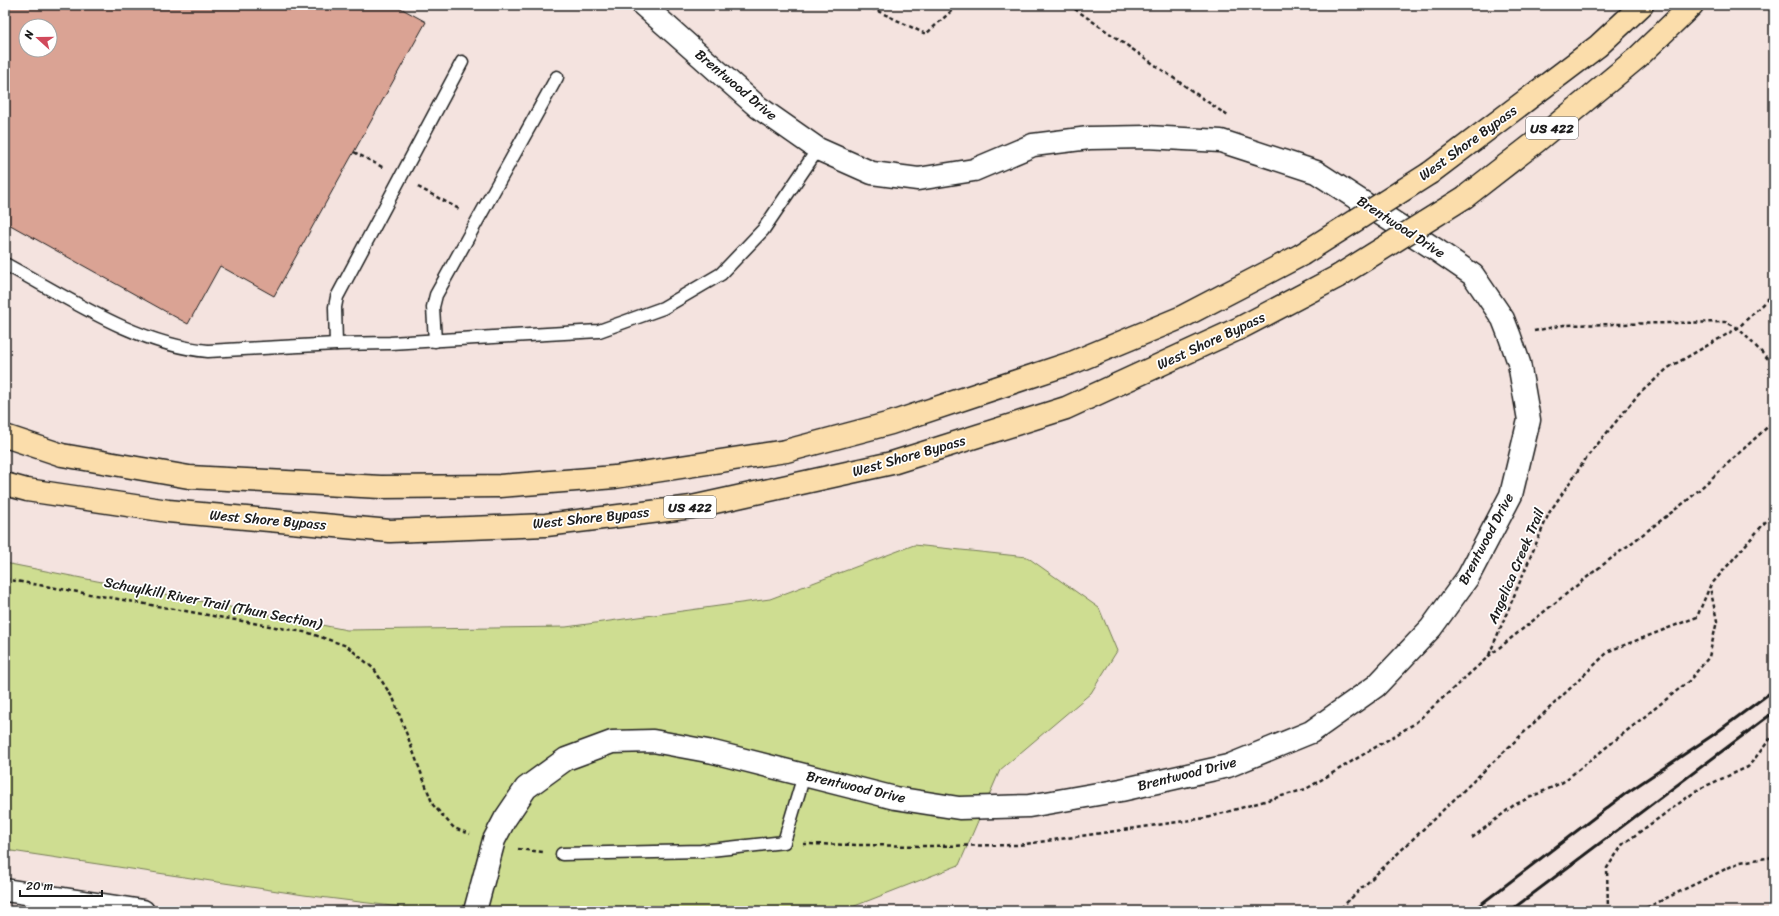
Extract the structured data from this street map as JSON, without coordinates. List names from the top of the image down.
{
  "streets": {
    "highway": ["US 422", "West Shore Bypass"],
    "street": ["Brentwood Drive"],
    "path": ["Angelica Creek Trail", "Schuylkill River Trail (Thun Section)"]
  },
  "crossings": [
    ["Brentwood Drive", "Schuylkill River Trail (Thun Section)"]
  ],
  "scale_bar": "20 m",
  "north": "left"
}
